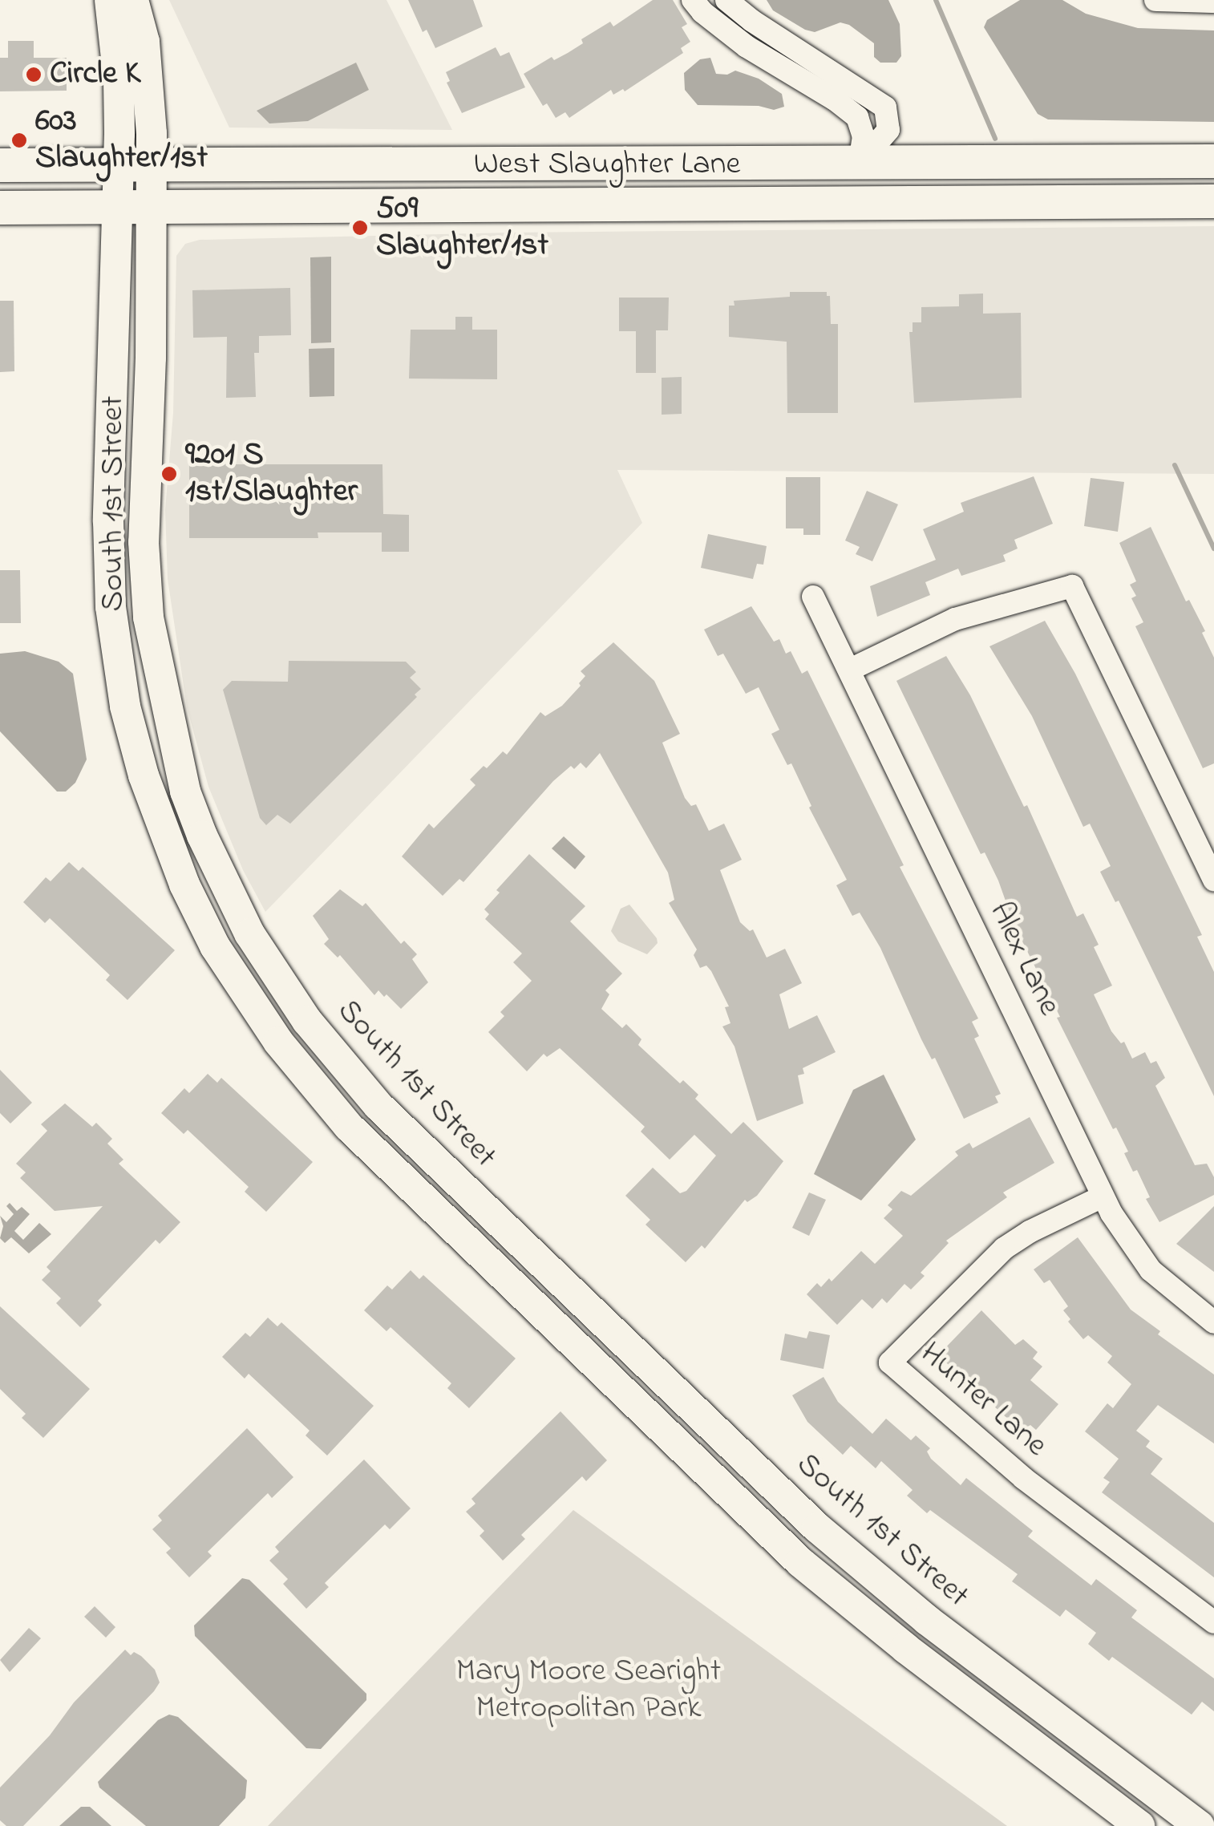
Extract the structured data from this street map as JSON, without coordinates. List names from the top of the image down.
{
  "streets": {
    "main road": ["West Slaughter Lane", "South 1st Street"],
    "street": ["Alex Lane", "Hunter Lane"]
  },
  "crossings": [
    ["West Slaughter Lane", "South 1st Street"],
    ["Alex Lane", "Hunter Lane"]
  ],
  "parks": ["Mary Moore Searight Metropolitan Park"],
  "places": [
    "Circle K",
    "603 Slaughter/1st",
    "509 Slaughter/1st",
    "9201 S 1st/Slaughter"
  ]
}
